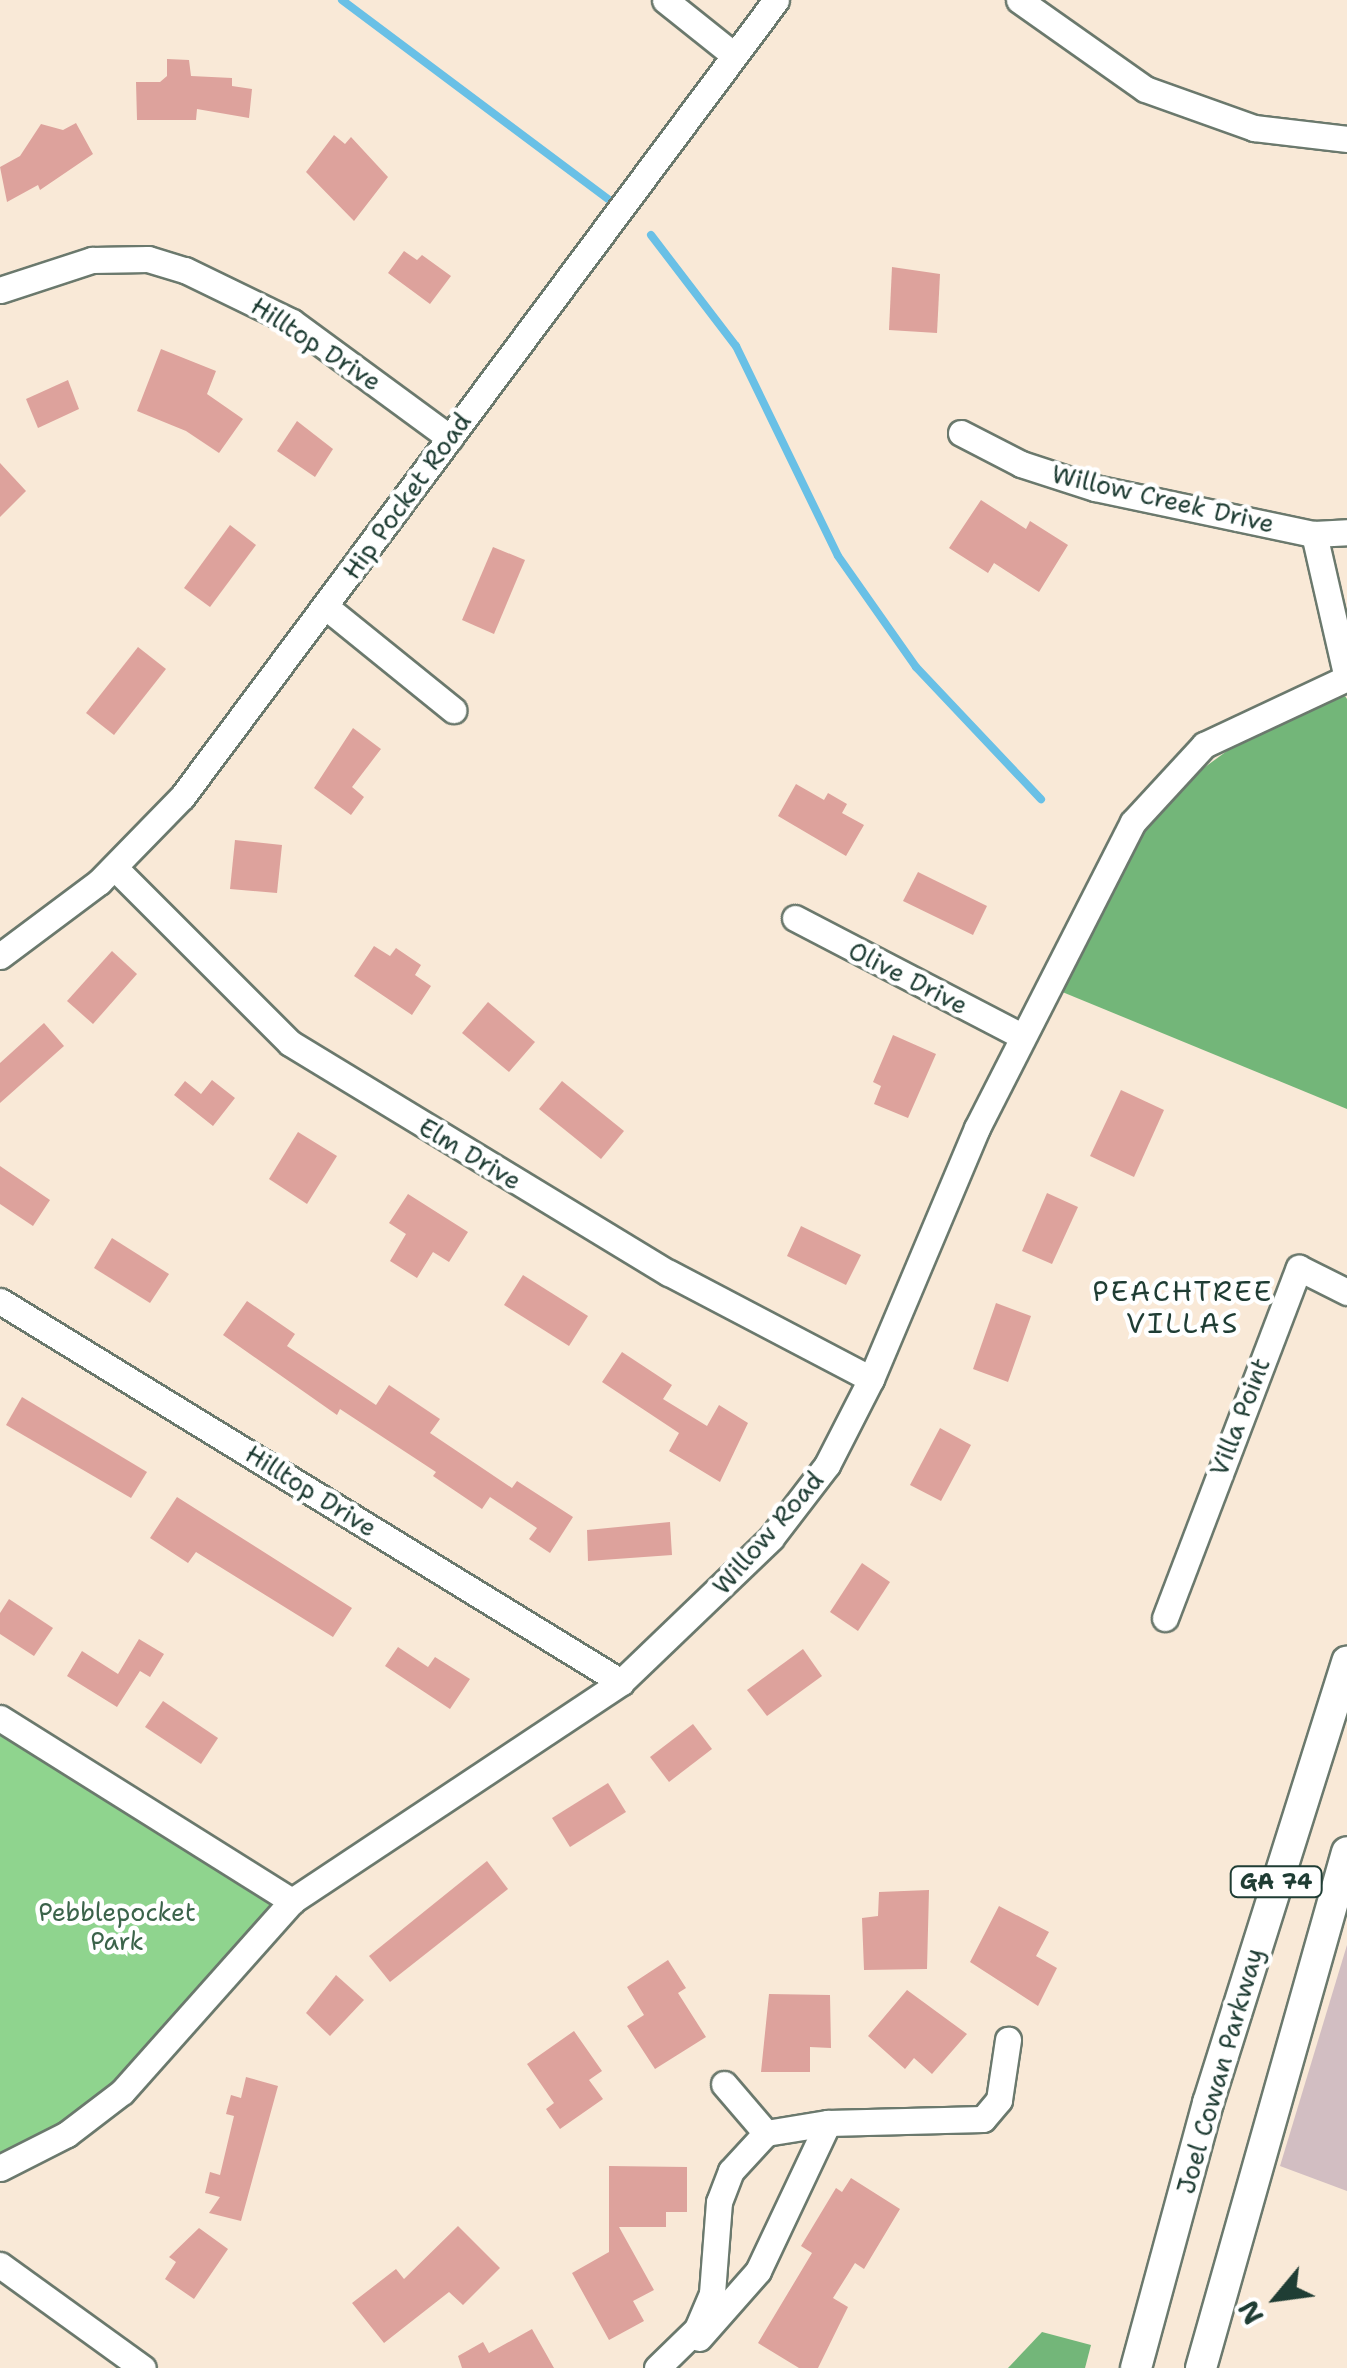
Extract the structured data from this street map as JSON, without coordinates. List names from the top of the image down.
{
  "streets": {
    "main road": ["GA 74", "Joel Cowan Parkway"],
    "street": [
      "Hilltop Drive",
      "Hip Pocket Road",
      "Willow Creek Drive",
      "Olive Drive",
      "Elm Drive",
      "Villa Point",
      "Willow Road"
    ]
  },
  "crossings": [
    ["Hilltop Drive", "Hip Pocket Road"],
    ["Hilltop Drive", "Willow Road"],
    ["Hip Pocket Road", "Elm Drive"],
    ["Olive Drive", "Willow Road"],
    ["Elm Drive", "Willow Road"]
  ],
  "districts": ["PEACHTREE VILLAS"],
  "parks": ["Pebblepocket Park"],
  "north": "bottom left"
}
